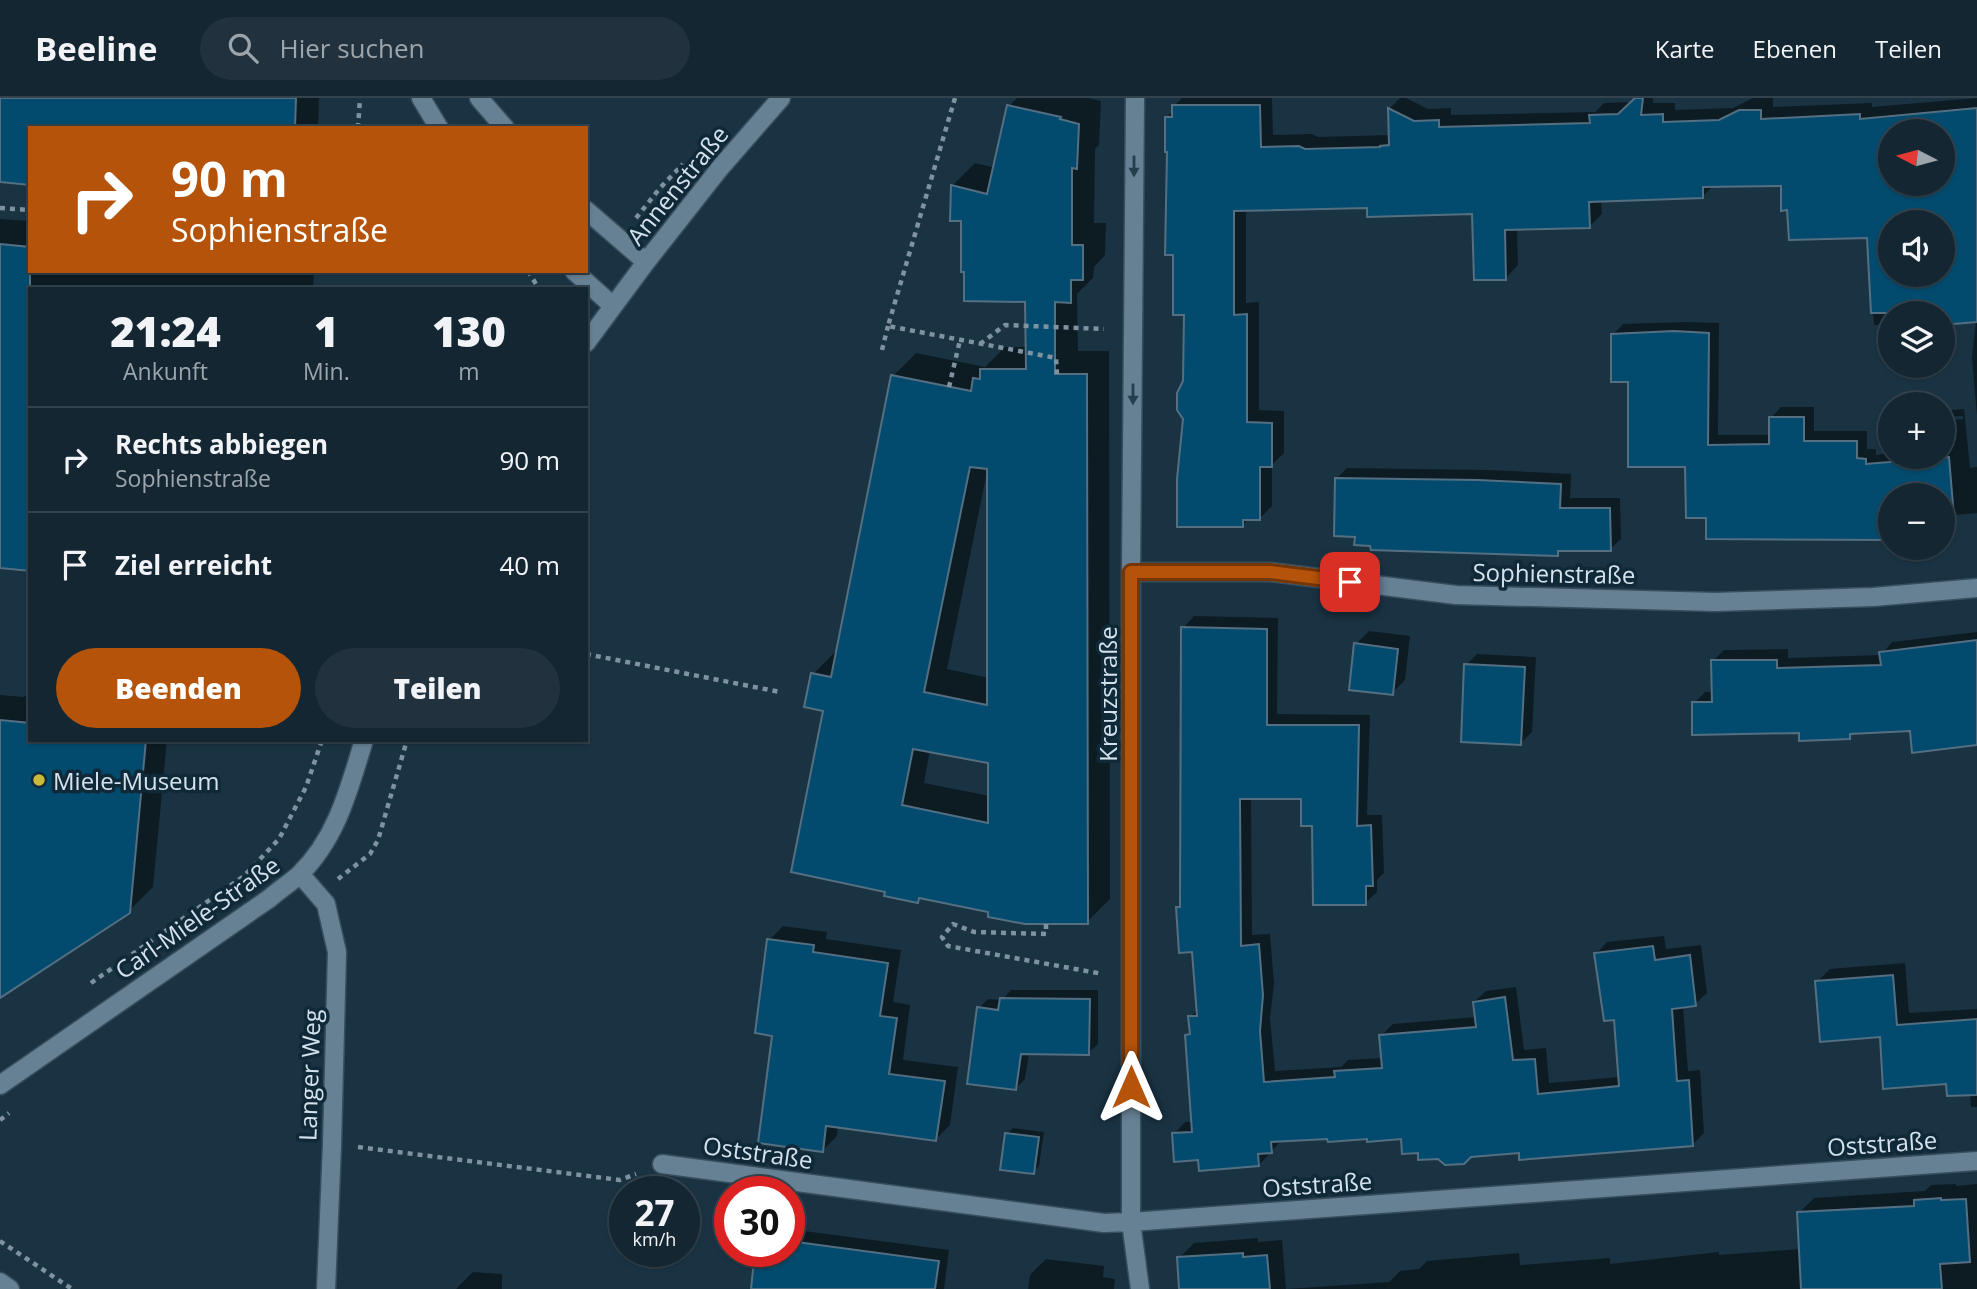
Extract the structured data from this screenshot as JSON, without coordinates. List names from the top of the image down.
{
  "streets": {
    "street": [
      "Annenstraße",
      "Sophienstraße",
      "Kreuzstraße",
      "Carl-Miele-Straße",
      "Langer Weg",
      "Oststraße"
    ]
  },
  "crossings": [
    ["Sophienstraße", "Kreuzstraße"],
    ["Kreuzstraße", "Oststraße"],
    ["Carl-Miele-Straße", "Langer Weg"]
  ],
  "one_way": ["Kreuzstraße"],
  "places": ["Miele-Museum"],
  "north": "left",
  "page": {
    "header": "Beeline",
    "search": "Hier suchen",
    "nav": ["Karte", "Ebenen", "Teilen"],
    "map_buttons": ["+", "−"],
    "turn": ["90 m", "Sophienstraße"],
    "eta": [
      "21:24",
      "Ankunft",
      "1",
      "Min.",
      "130",
      "m"
    ],
    "list": [
      {
        "name": "Rechts abbiegen",
        "note": "Sophienstraße",
        "value": "90 m"
      },
      {
        "name": "Ziel erreicht",
        "value": "40 m"
      }
    ],
    "buttons": ["Beenden", "Teilen"],
    "speed": "27 km/h",
    "limit": "30"
  }
}
